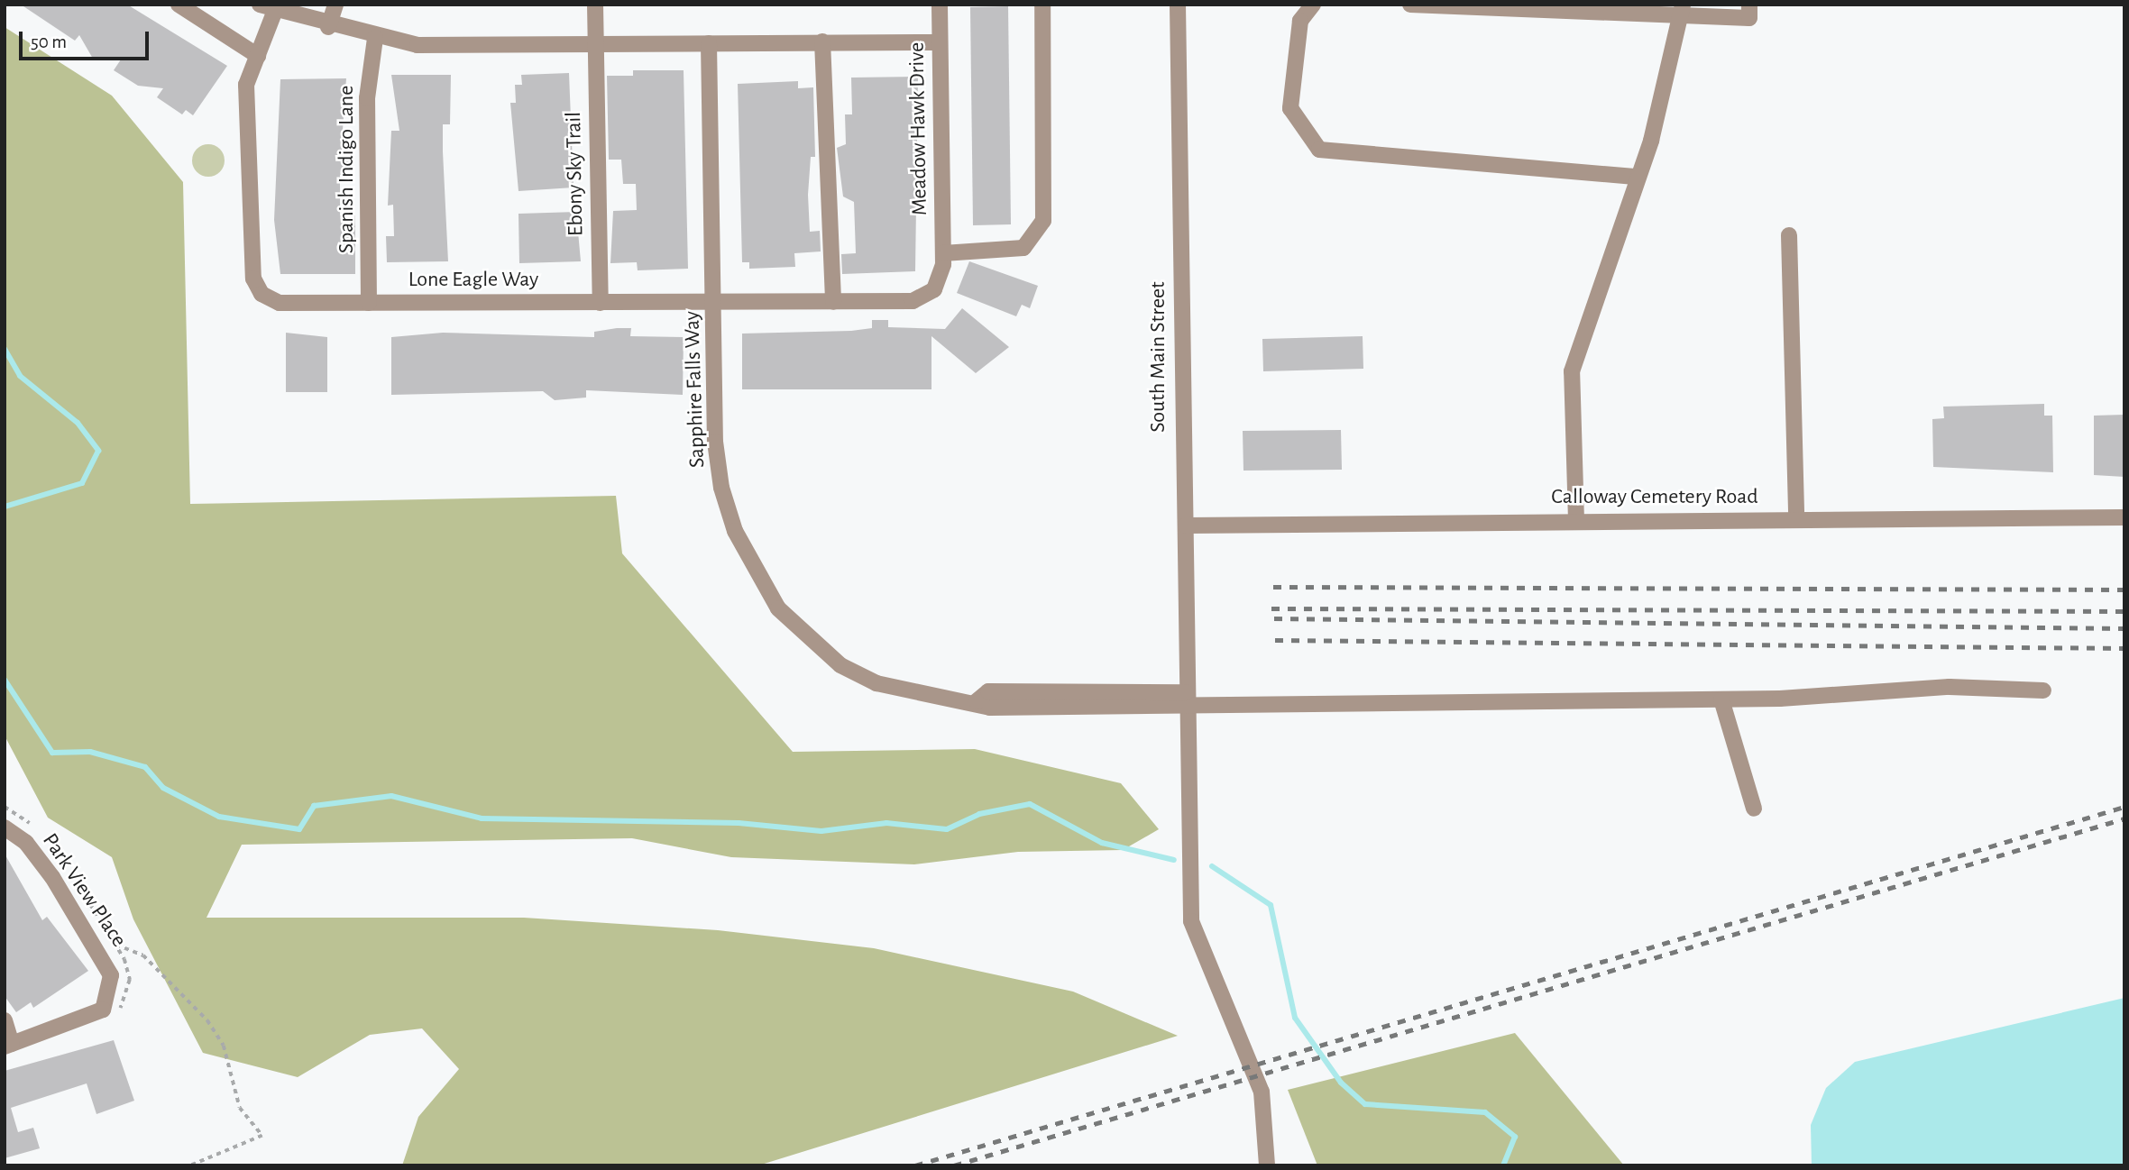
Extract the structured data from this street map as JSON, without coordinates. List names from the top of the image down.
{
  "streets": {
    "street": [
      "Meadow Hawk Drive",
      "Spanish Indigo Lane",
      "Ebony Sky Trail",
      "Lone Eagle Way",
      "South Main Street",
      "Sapphire Falls Way",
      "Calloway Cemetery Road",
      "Park View Place"
    ]
  },
  "crossings": [
    ["Meadow Hawk Drive", "Lone Eagle Way"],
    ["Spanish Indigo Lane", "Lone Eagle Way"],
    ["Ebony Sky Trail", "Lone Eagle Way"],
    ["Lone Eagle Way", "Sapphire Falls Way"],
    ["South Main Street", "Sapphire Falls Way"],
    ["South Main Street", "Calloway Cemetery Road"]
  ],
  "scale_bar": "50 m"
}
